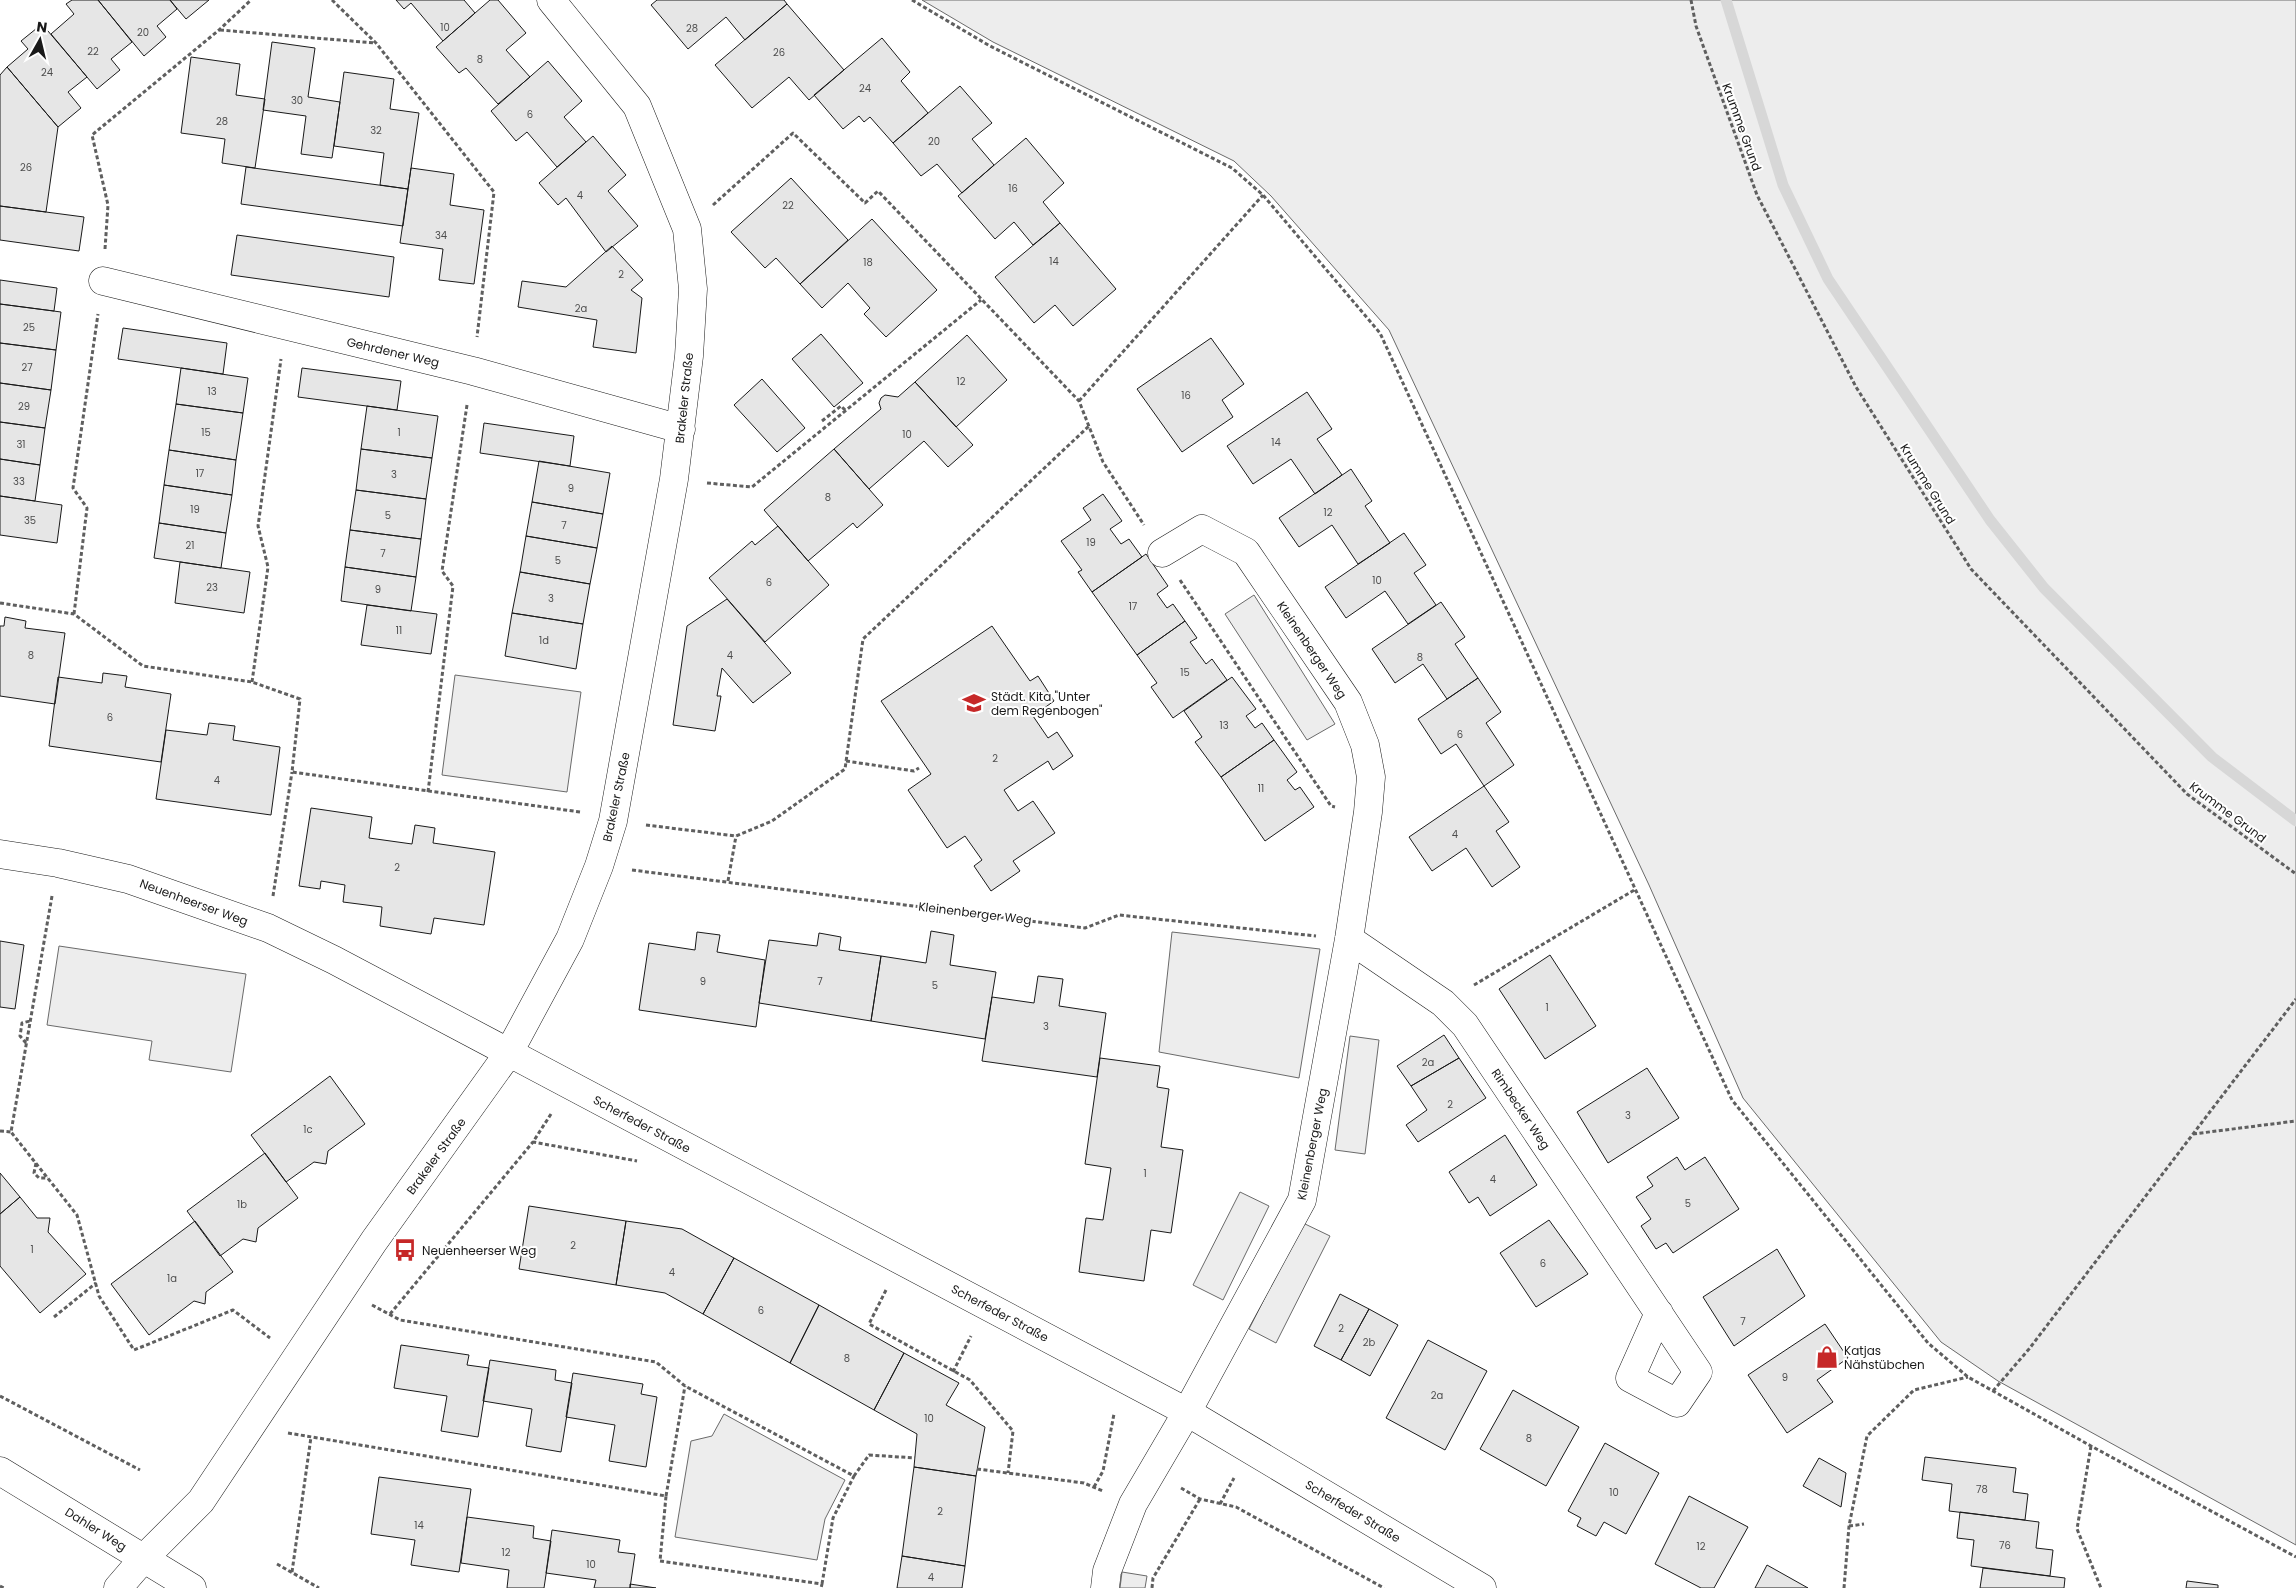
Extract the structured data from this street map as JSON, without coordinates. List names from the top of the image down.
{
  "streets": {
    "street": [
      "Gehrdener Weg",
      "Brakeler Straße",
      "Kleinenberger Weg",
      "Neuenheerser Weg",
      "Rimbecker Weg",
      "Scherfeder Straße",
      "Dahler Weg"
    ],
    "path": ["Krumme Grund"]
  },
  "crossings": [
    ["Gehrdener Weg", "Brakeler Straße"],
    ["Brakeler Straße", "Kleinenberger Weg"],
    ["Brakeler Straße", "Neuenheerser Weg"],
    ["Brakeler Straße", "Scherfeder Straße"],
    ["Brakeler Straße", "Dahler Weg"],
    ["Kleinenberger Weg", "Rimbecker Weg"],
    ["Kleinenberger Weg", "Scherfeder Straße"],
    ["Neuenheerser Weg", "Scherfeder Straße"]
  ],
  "places": {
    "school or university": ["Städt. Kita \"Unter dem Regenbogen\""],
    "bus stop": ["Neuenheerser Weg"],
    "shop": ["Katjas Nähstübchen"]
  },
  "house_numbers": [
    "10",
    "28",
    "20",
    "22",
    "26",
    "8",
    "24",
    "24",
    "30",
    "6",
    "28",
    "32",
    "20",
    "26",
    "16",
    "4",
    "22",
    "34",
    "14",
    "18",
    "2",
    "2a",
    "25",
    "27",
    "12",
    "13",
    "16",
    "29",
    "15",
    "1",
    "10",
    "14",
    "31",
    "17",
    "3",
    "33",
    "9",
    "8",
    "19",
    "12",
    "5",
    "35",
    "7",
    "19",
    "21",
    "7",
    "5",
    "10",
    "6",
    "23",
    "9",
    "3",
    "17",
    "11",
    "1d",
    "8",
    "4",
    "8",
    "15",
    "6",
    "13",
    "6",
    "2",
    "4",
    "11",
    "4",
    "2",
    "9",
    "7",
    "5",
    "1",
    "3",
    "2a",
    "2",
    "3",
    "1c",
    "1",
    "4",
    "5",
    "1b",
    "2",
    "1",
    "6",
    "4",
    "1a",
    "6",
    "7",
    "2",
    "2b",
    "8",
    "9",
    "2a",
    "10",
    "8",
    "78",
    "10",
    "2",
    "14",
    "76",
    "12",
    "12",
    "10",
    "4"
  ],
  "north": "top"
}
